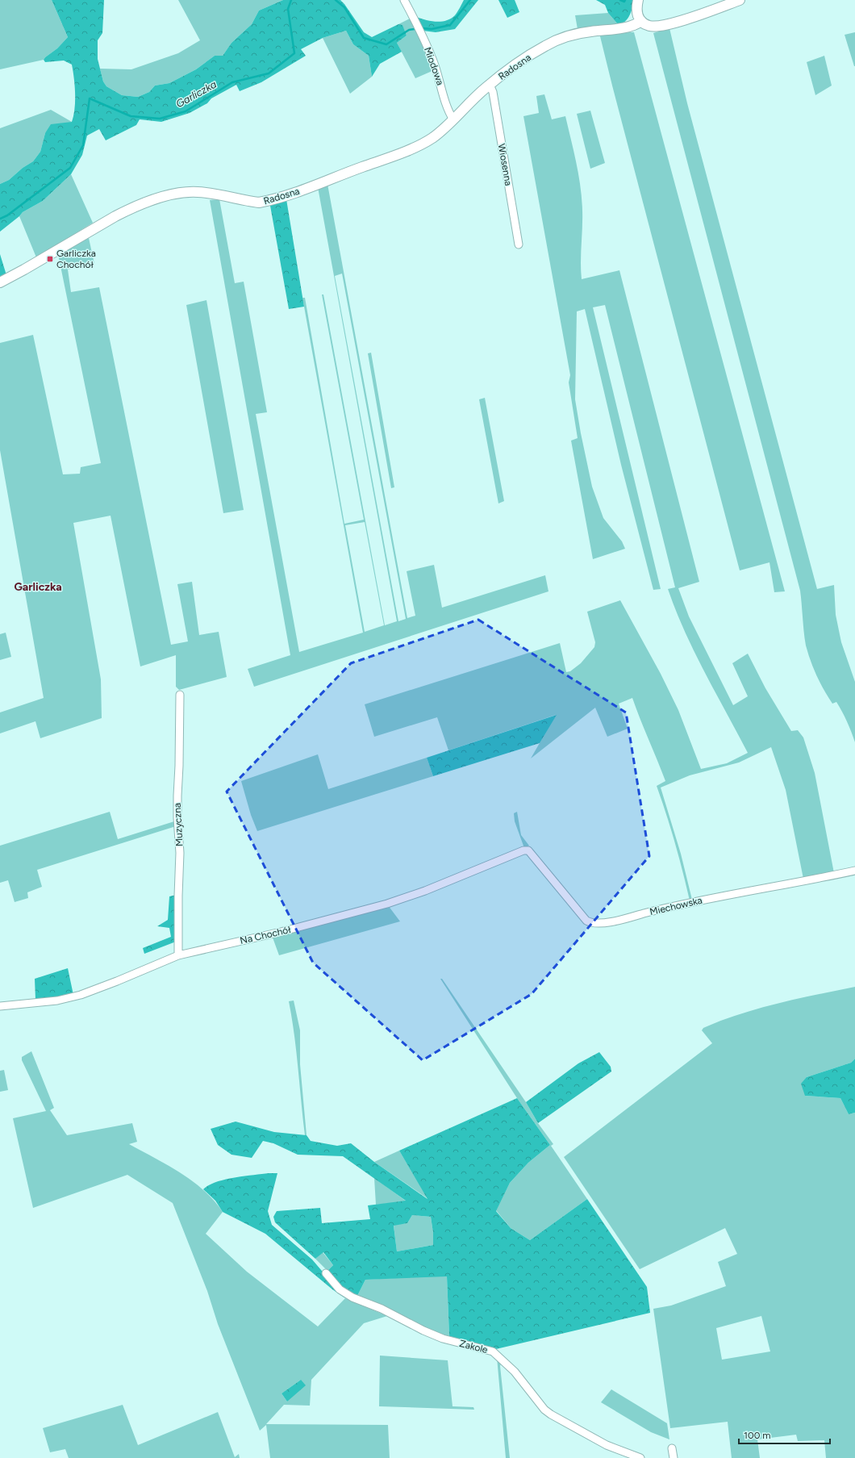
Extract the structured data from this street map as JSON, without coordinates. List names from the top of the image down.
{
  "streets": {
    "street": [
      "Miodowa",
      "Radosna",
      "Wiosenna",
      "Muzyczna",
      "Miechowska",
      "Na Chochół",
      "Zakole"
    ]
  },
  "crossings": [
    ["Miodowa", "Radosna"],
    ["Radosna", "Wiosenna"],
    ["Muzyczna", "Na Chochół"],
    ["Miechowska", "Na Chochół"]
  ],
  "districts": ["Garliczka"],
  "water": ["Garliczka"],
  "places": {
    "transit": ["Garliczka Chochół"]
  },
  "scale_bar": "100 m"
}
